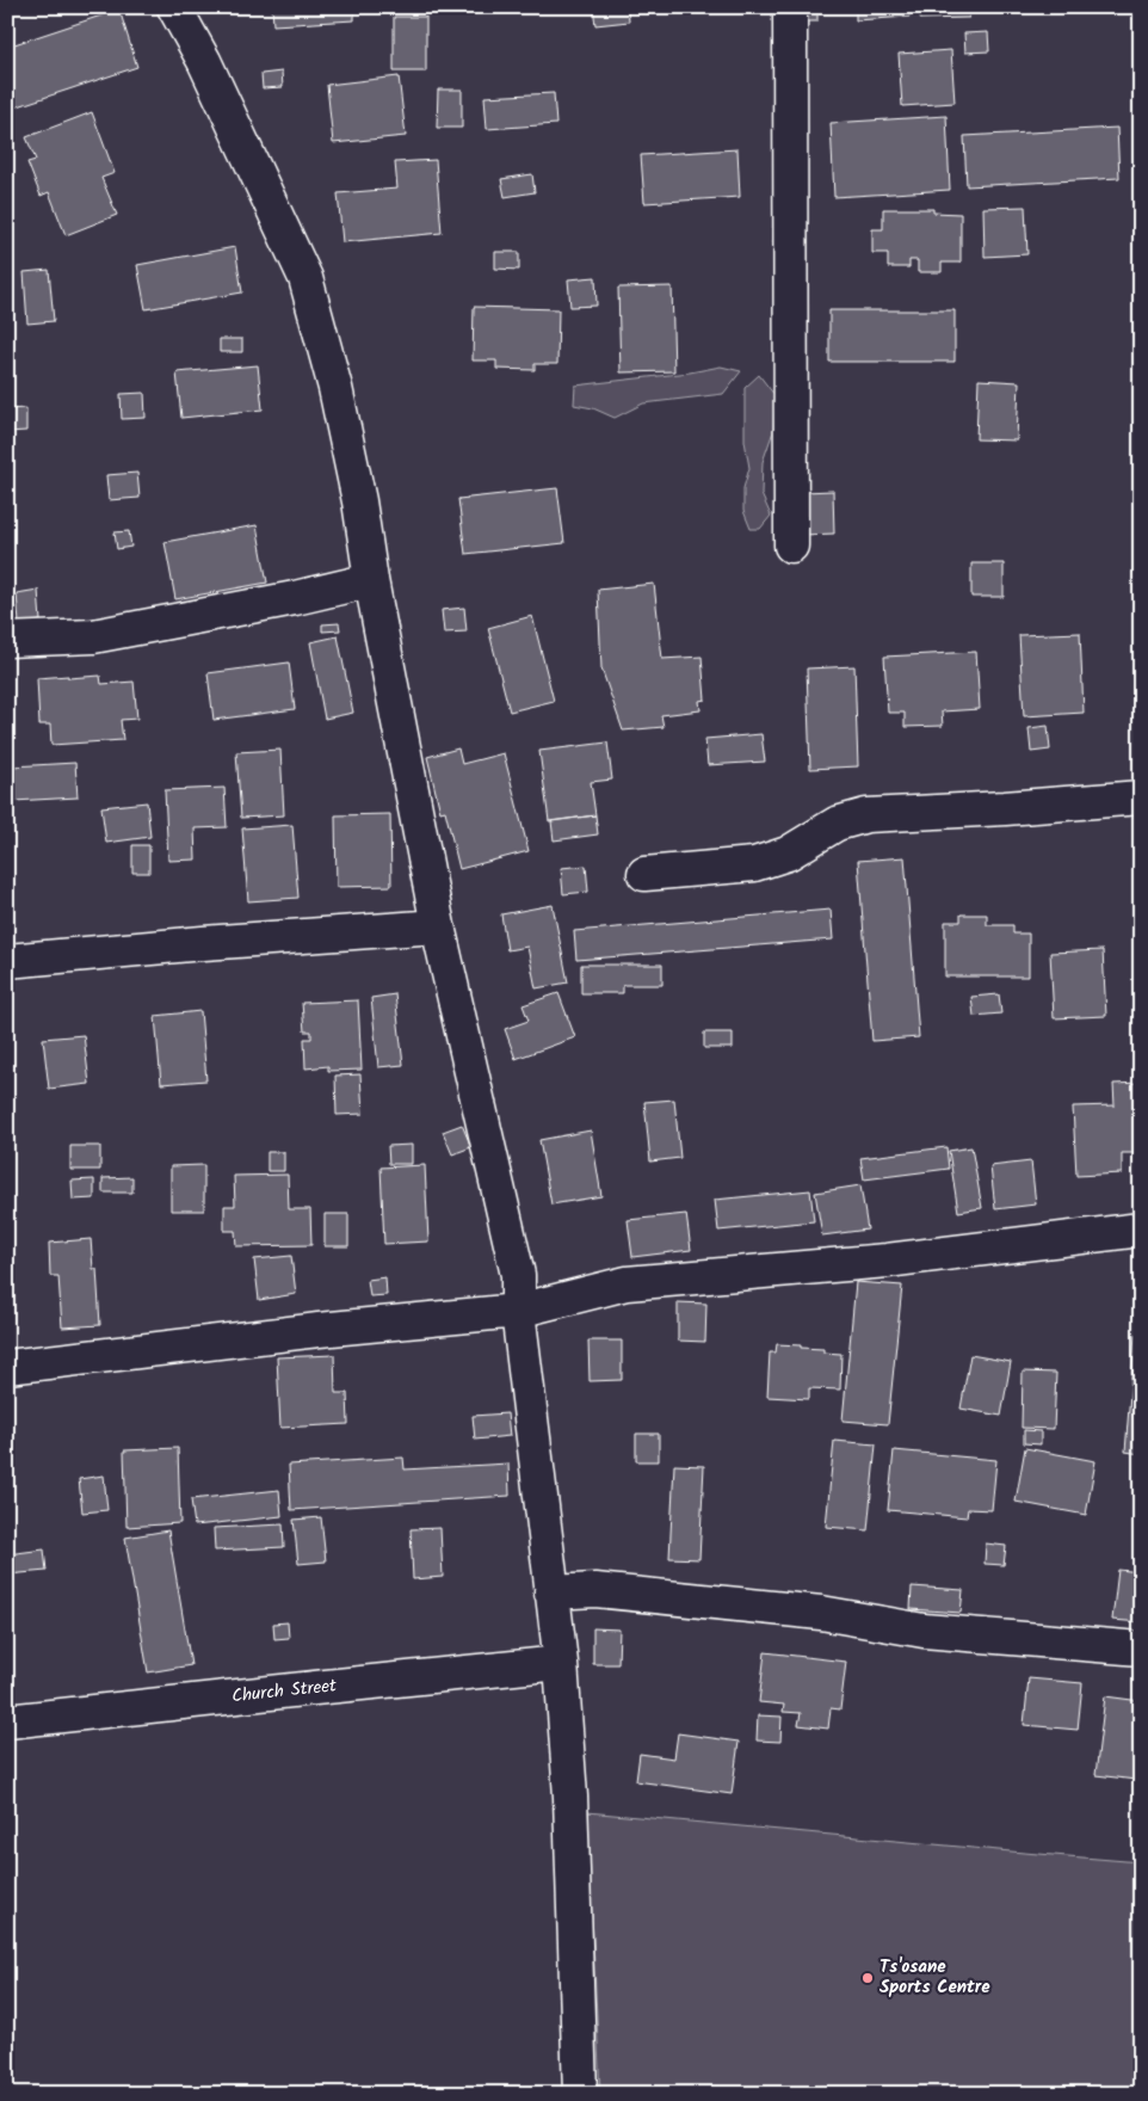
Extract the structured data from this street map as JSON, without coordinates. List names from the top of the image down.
{
  "streets": {
    "street": ["Church Street"]
  },
  "places": ["Ts'osane Sports Centre"]
}
